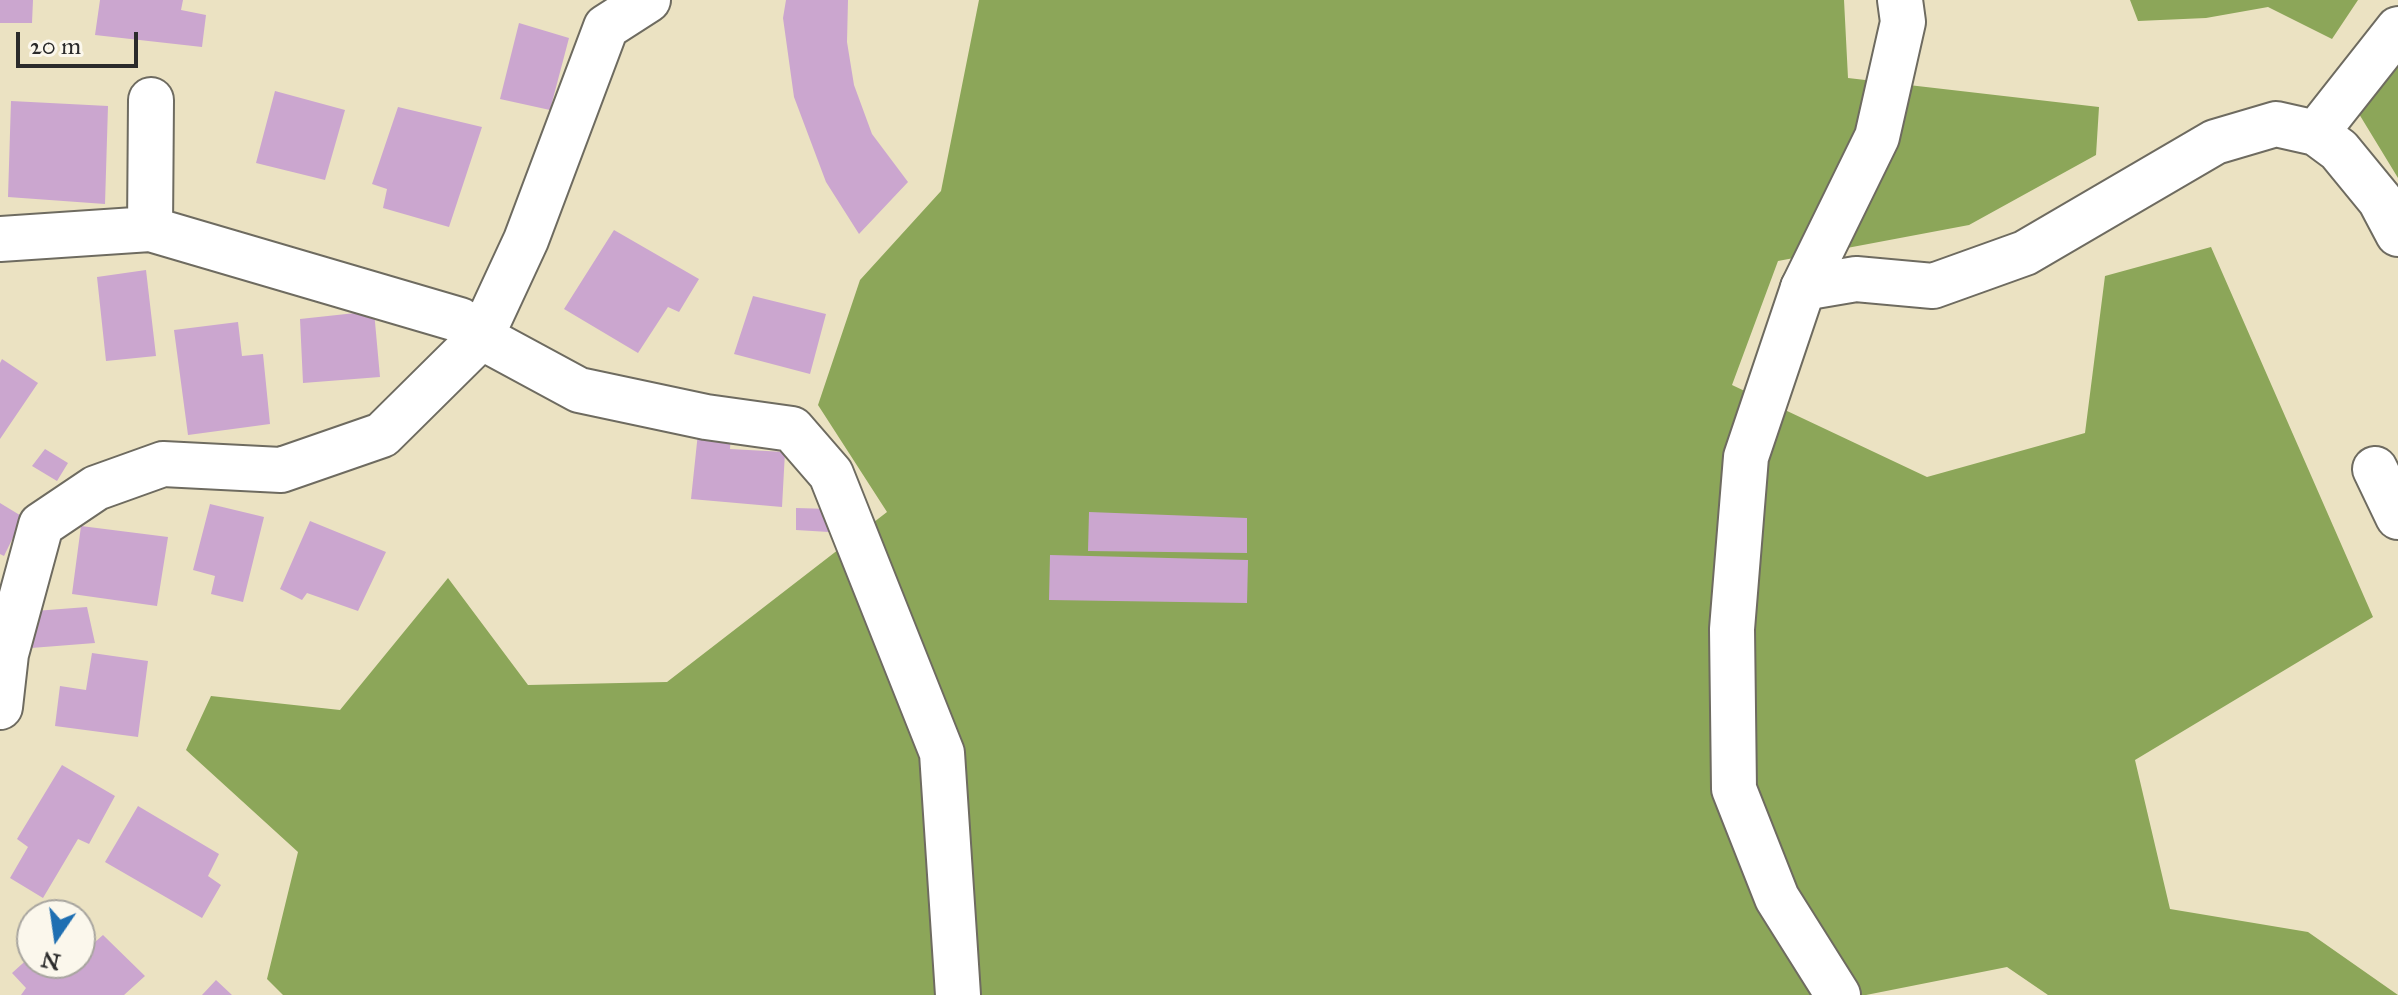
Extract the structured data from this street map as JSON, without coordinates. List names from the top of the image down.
{
  "scale_bar": "20 m",
  "north": "bottom"
}
